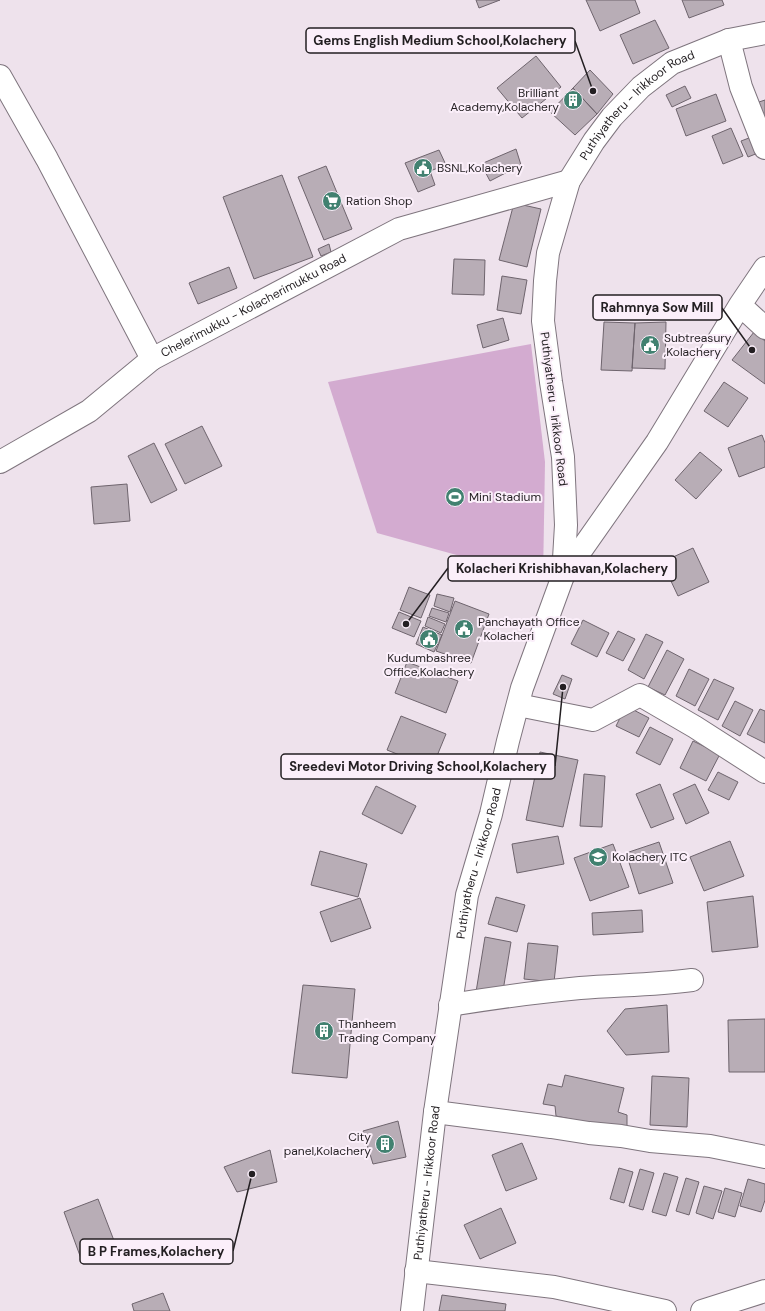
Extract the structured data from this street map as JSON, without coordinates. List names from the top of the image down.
{
  "streets": {
    "main road": ["Puthiyatheru - Irikkoor Road", "Chelerimukku - Kolacherimukku Road"]
  },
  "crossings": [
    ["Puthiyatheru - Irikkoor Road", "Chelerimukku - Kolacherimukku Road"]
  ],
  "places": {
    "other": [
      "Gems English Medium School,Kolachery",
      "Rahmnya Sow Mill",
      "Kolacheri Krishibhavan,Kolachery",
      "Sreedevi Motor Driving School,Kolachery",
      "B P Frames,Kolachery"
    ],
    "building": ["Brilliant Academy,Kolachery", "Thanheem Trading Company", "City panel,Kolachery"],
    "public building": [
      "BSNL,Kolachery",
      "Subtreasury ,Kolachery",
      "Panchayath Office , Kolacheri",
      "Kudumbashree Office,Kolachery"
    ],
    "supermarket": ["Ration Shop"],
    "sports": ["Mini Stadium"],
    "school or university": ["Kolachery ITC"]
  }
}
